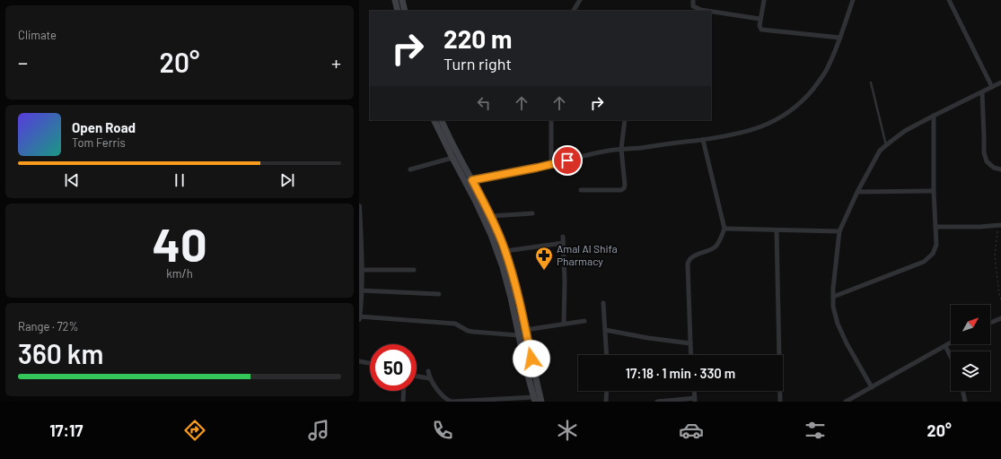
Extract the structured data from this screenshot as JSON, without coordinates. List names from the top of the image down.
{
  "places": {
    "pharmacy": ["Amal Al Shifa Pharmacy"]
  },
  "north": "top right",
  "page": {
    "tile": [
      "Climate",
      ["40", "km/h"],
      ["Range · 72%", "360 km"]
    ],
    "turn": ["220 m", "Turn right"],
    "heat": ["−", "20°", "+"],
    "song": ["Open Road", "Tom Ferris"],
    "limit": "50",
    "trip": "17:18 · 1 min · 330 m",
    "tabs": ["17:17", "20°"]
  }
}
